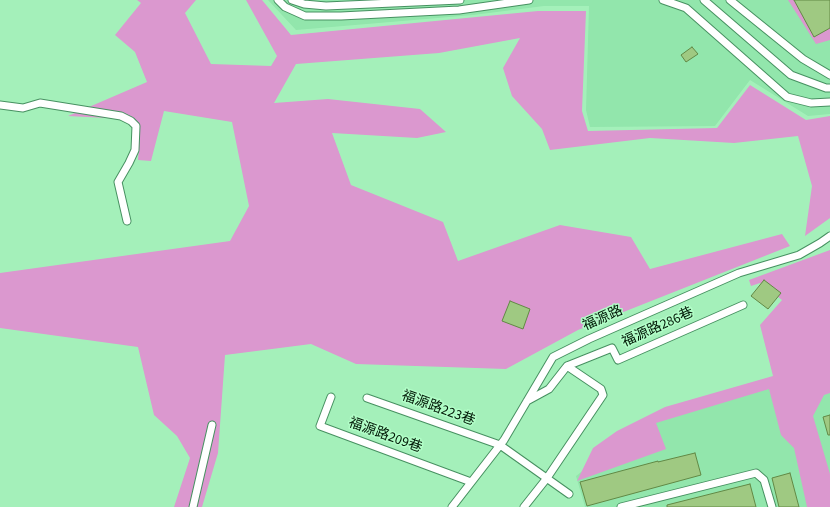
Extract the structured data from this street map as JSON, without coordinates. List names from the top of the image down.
{
  "streets": {
    "street": [
      "福源路",
      "福源路286巷",
      "福源路223巷",
      "福源路209巷"
    ]
  },
  "crossings": [
    ["福源路", "福源路223巷"],
    ["福源路", "福源路209巷"]
  ]
}
